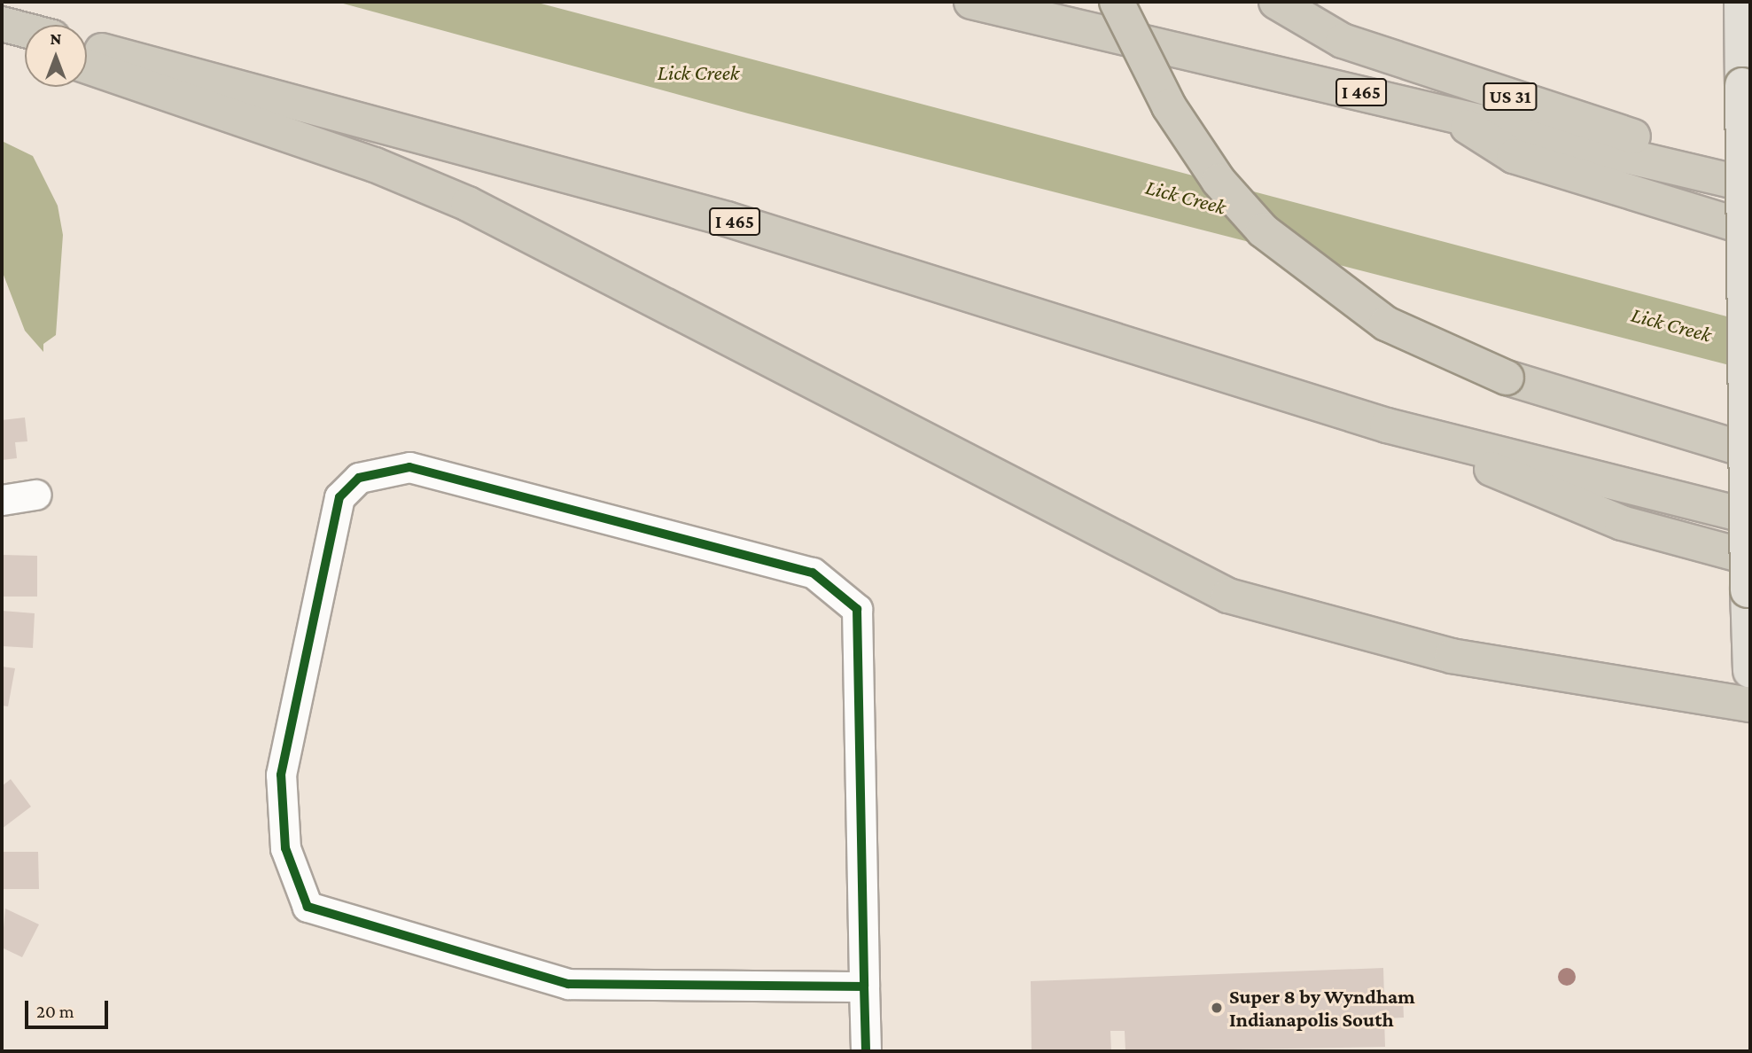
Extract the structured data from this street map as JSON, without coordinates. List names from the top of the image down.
{
  "streets": {
    "highway": ["I 465", "US 31"]
  },
  "water": ["Lick Creek"],
  "places": ["Super 8 by Wyndham Indianapolis South"],
  "scale_bar": "20 m",
  "north": "top"
}
